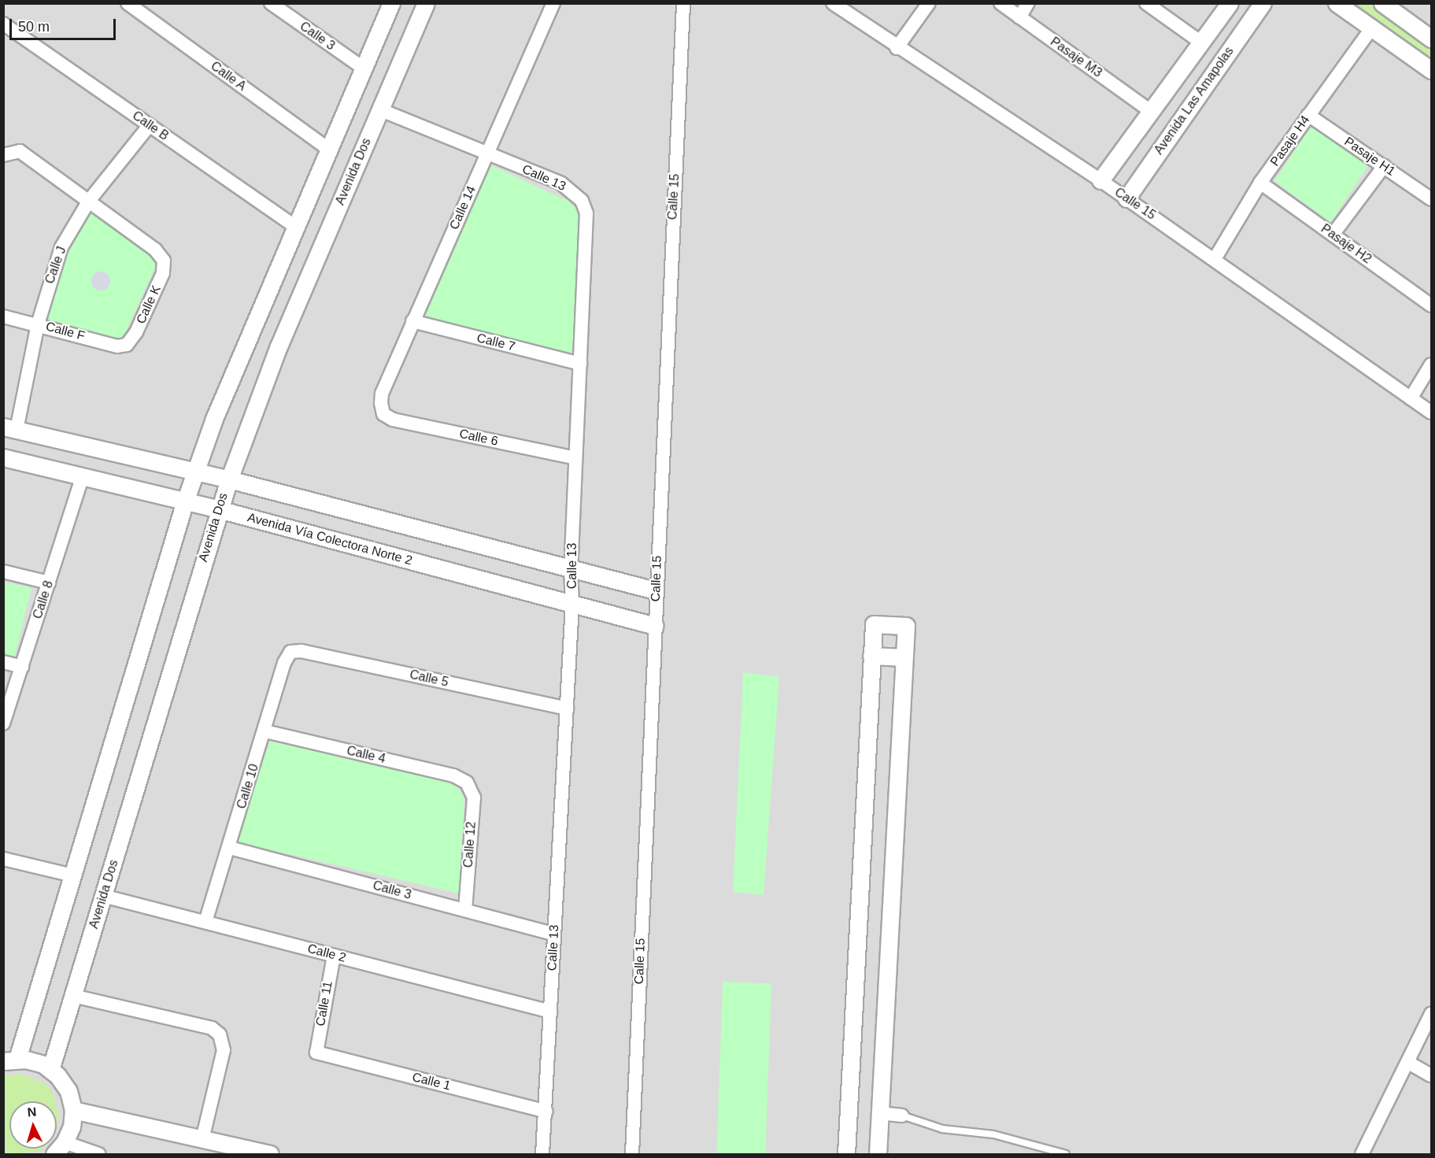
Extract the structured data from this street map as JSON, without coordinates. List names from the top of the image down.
{
  "streets": {
    "street": [
      "Calle 3",
      "Pasaje M3",
      "Calle A",
      "Avenida Las Amapolas",
      "Calle B",
      "Pasaje H4",
      "Pasaje H1",
      "Avenida Dos",
      "Calle 13",
      "Calle 15",
      "Calle 14",
      "Pasaje H2",
      "Calle J",
      "Calle K",
      "Calle F",
      "Calle 7",
      "Calle 6",
      "Avenida Vía Colectora Norte 2",
      "Calle 8",
      "Calle 5",
      "Calle 4",
      "Calle 10",
      "Calle 12",
      "Calle 2",
      "Calle 11",
      "Calle 1"
    ]
  },
  "crossings": [
    ["Calle 3", "Calle 13"],
    ["Calle 3", "Calle 10"],
    ["Calle 3", "Calle 12"],
    ["Avenida Las Amapolas", "Calle 15"],
    ["Calle B", "Calle J"],
    ["Pasaje H4", "Pasaje H1"],
    ["Pasaje H4", "Calle 15"],
    ["Pasaje H4", "Pasaje H2"],
    ["Avenida Dos", "Calle 13"],
    ["Avenida Dos", "Avenida Vía Colectora Norte 2"],
    ["Avenida Dos", "Calle 2"],
    ["Calle 13", "Calle 14"],
    ["Calle 13", "Calle 7"],
    ["Calle 13", "Calle 6"],
    ["Calle 13", "Avenida Vía Colectora Norte 2"],
    ["Calle 13", "Calle 5"],
    ["Calle 13", "Calle 2"],
    ["Calle 13", "Calle 1"],
    ["Calle 15", "Avenida Vía Colectora Norte 2"],
    ["Calle 14", "Calle 7"],
    ["Calle 14", "Calle 6"],
    ["Calle J", "Calle K"],
    ["Calle J", "Calle F"],
    ["Calle K", "Calle F"],
    ["Avenida Vía Colectora Norte 2", "Calle 8"],
    ["Calle 5", "Calle 10"],
    ["Calle 4", "Calle 10"],
    ["Calle 4", "Calle 12"],
    ["Calle 10", "Calle 2"],
    ["Calle 2", "Calle 11"],
    ["Calle 11", "Calle 1"]
  ],
  "scale_bar": "50 m",
  "north": "top"
}
